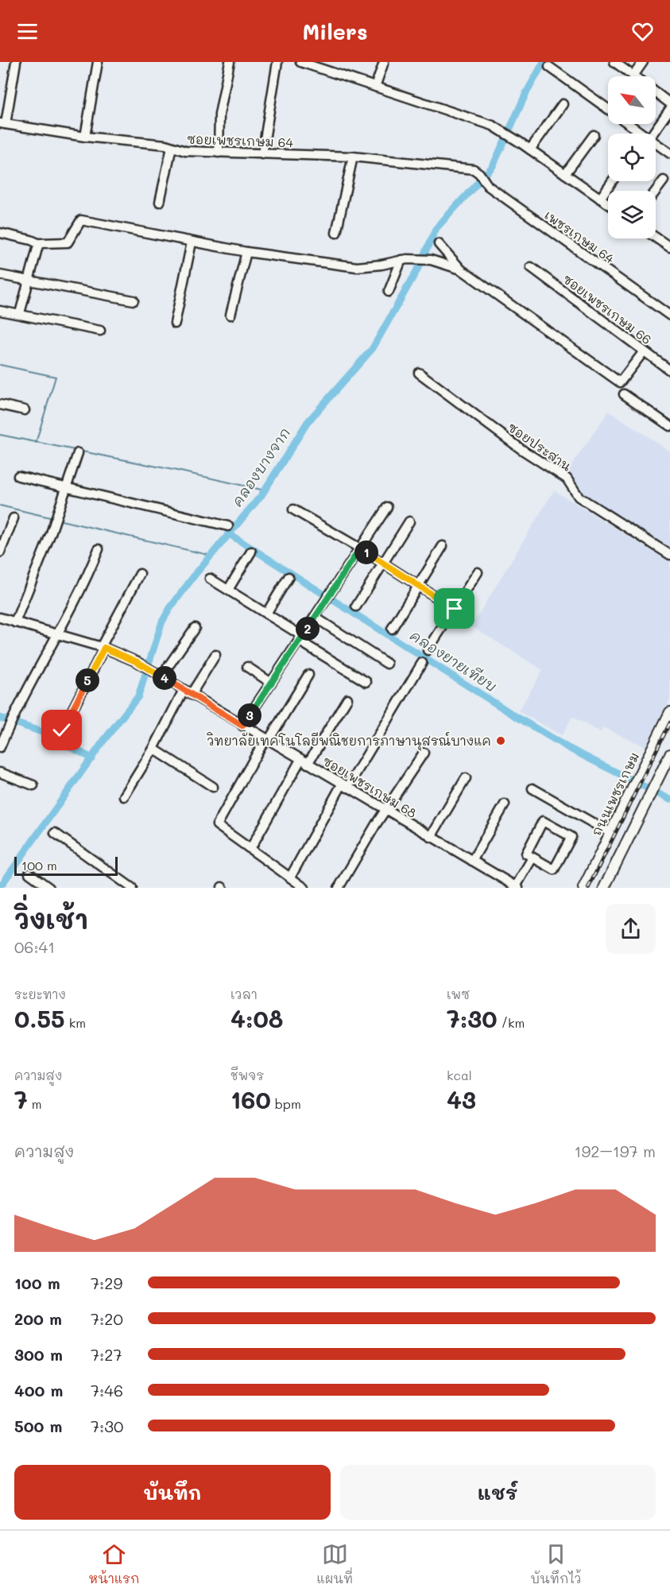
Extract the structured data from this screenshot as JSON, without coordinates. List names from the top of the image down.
{
  "streets": {
    "main road": ["ถนนเพชรเกษม"],
    "street": [
      "ซอยเพชรเกษม 64",
      "เพชรเกษม 64",
      "ซอยเพชรเกษม 66",
      "ซอยประสาน",
      "ซอยเพชรเกษม 68"
    ]
  },
  "crossings": [
    ["ซอยเพชรเกษม 64", "เพชรเกษม 64"]
  ],
  "water": ["คลองบางจาก", "คลองยายเทียบ"],
  "places": ["วิทยาลัยเทคโนโลยีพณิชยการภาษานุสรณ์บางแค"],
  "scale_bar": "100 m",
  "north": "top left",
  "page": {
    "header": "Milers",
    "pins": [
      "1",
      "2",
      "4",
      "5",
      "3"
    ],
    "scale": "100 m",
    "heading": ["วิ่งเช้า", "06:41"],
    "stats": [
      ["ระยะทาง", "0.55 km"],
      ["เวลา", "4:08"],
      ["เพซ", "7:30 /km"],
      ["ความสูง", "7 m"],
      ["ชีพจร", "160 bpm"],
      ["kcal", "43"]
    ],
    "chart": ["ความสูง", "192–197 m"],
    "list": [
      {
        "name": "100 m",
        "note": "7:29"
      },
      {
        "name": "200 m",
        "note": "7:20"
      },
      {
        "name": "300 m",
        "note": "7:27"
      },
      {
        "name": "400 m",
        "note": "7:46"
      },
      {
        "name": "500 m",
        "note": "7:30"
      }
    ],
    "buttons": ["บันทึก", "แชร์"],
    "tabs": ["หน้าแรก", "แผนที่", "บันทึกไว้"]
  }
}
